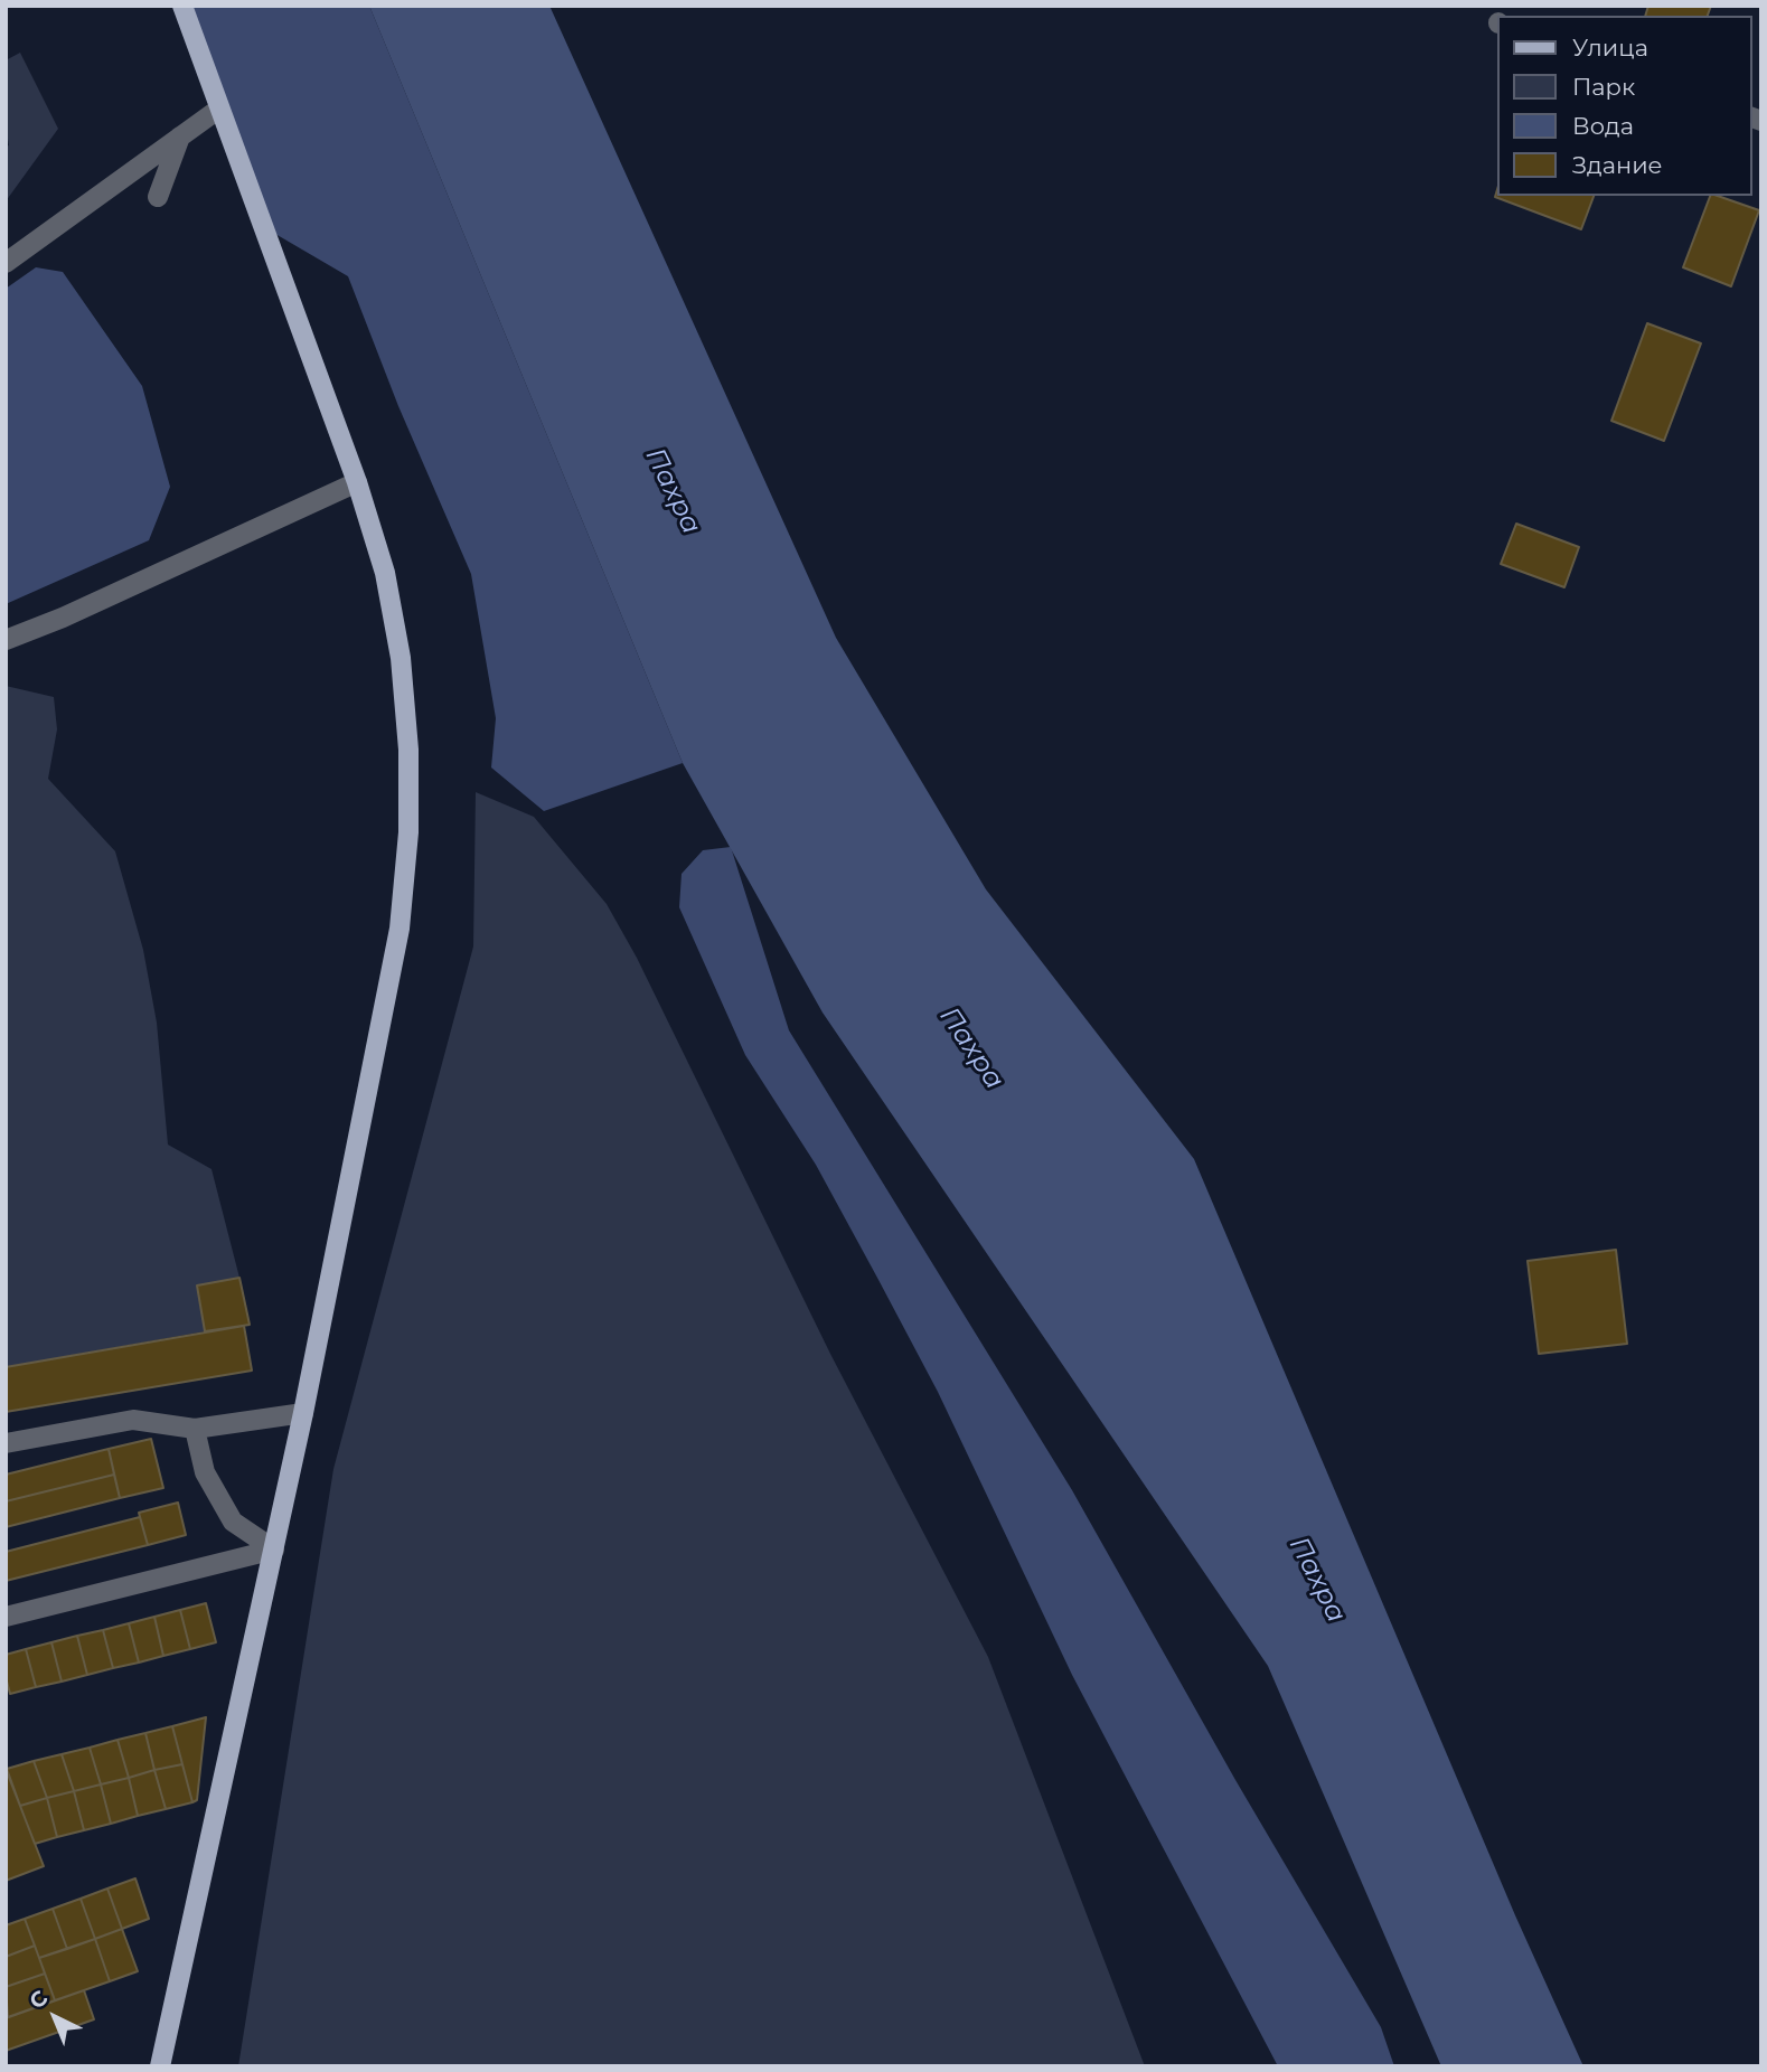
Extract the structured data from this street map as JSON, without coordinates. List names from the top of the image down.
{
  "water": ["Пахра"],
  "legend": [
    "Улица",
    "Парк",
    "Вода",
    "Здание"
  ],
  "north": "top left"
}
